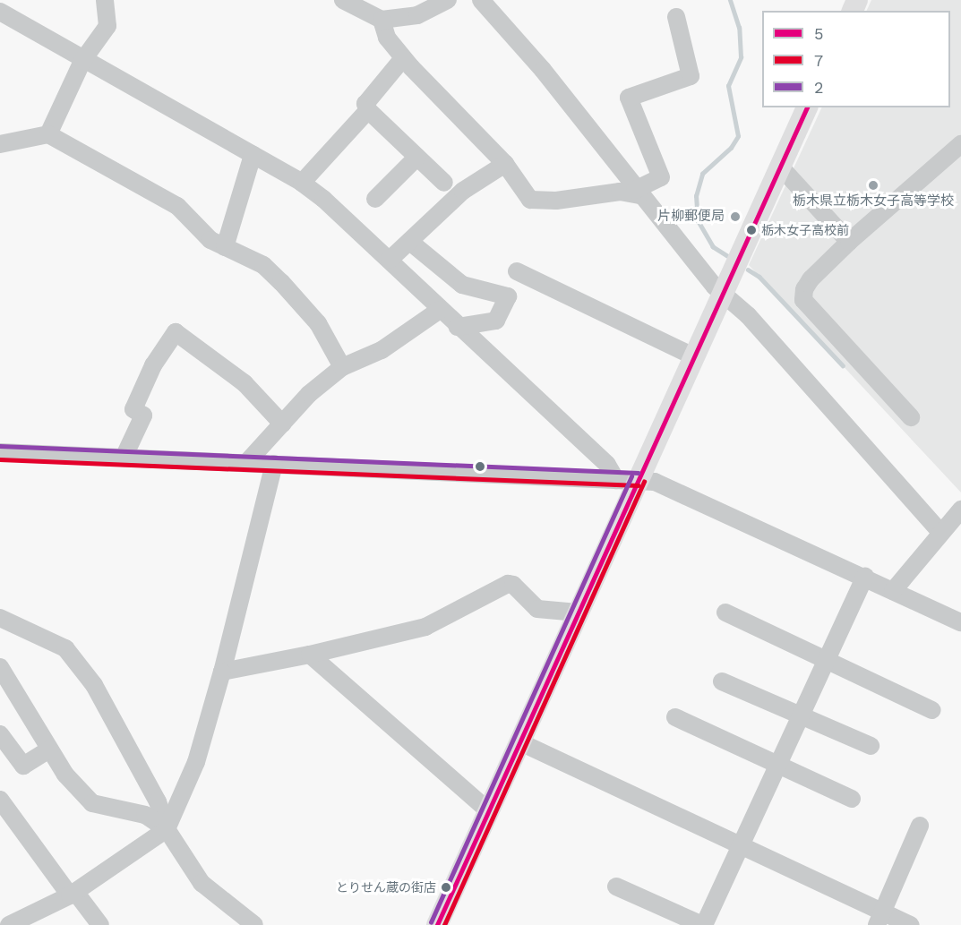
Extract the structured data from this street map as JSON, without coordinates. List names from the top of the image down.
{
  "places": [
    "栃木県立栃木女子高等学校",
    "片柳郵便局",
    "栃木女子高校前",
    "とりせん蔵の街店"
  ],
  "lines": ["transit line 5", "transit line 2", "transit line 7"],
  "legend": ["5", "7", "2"]
}
